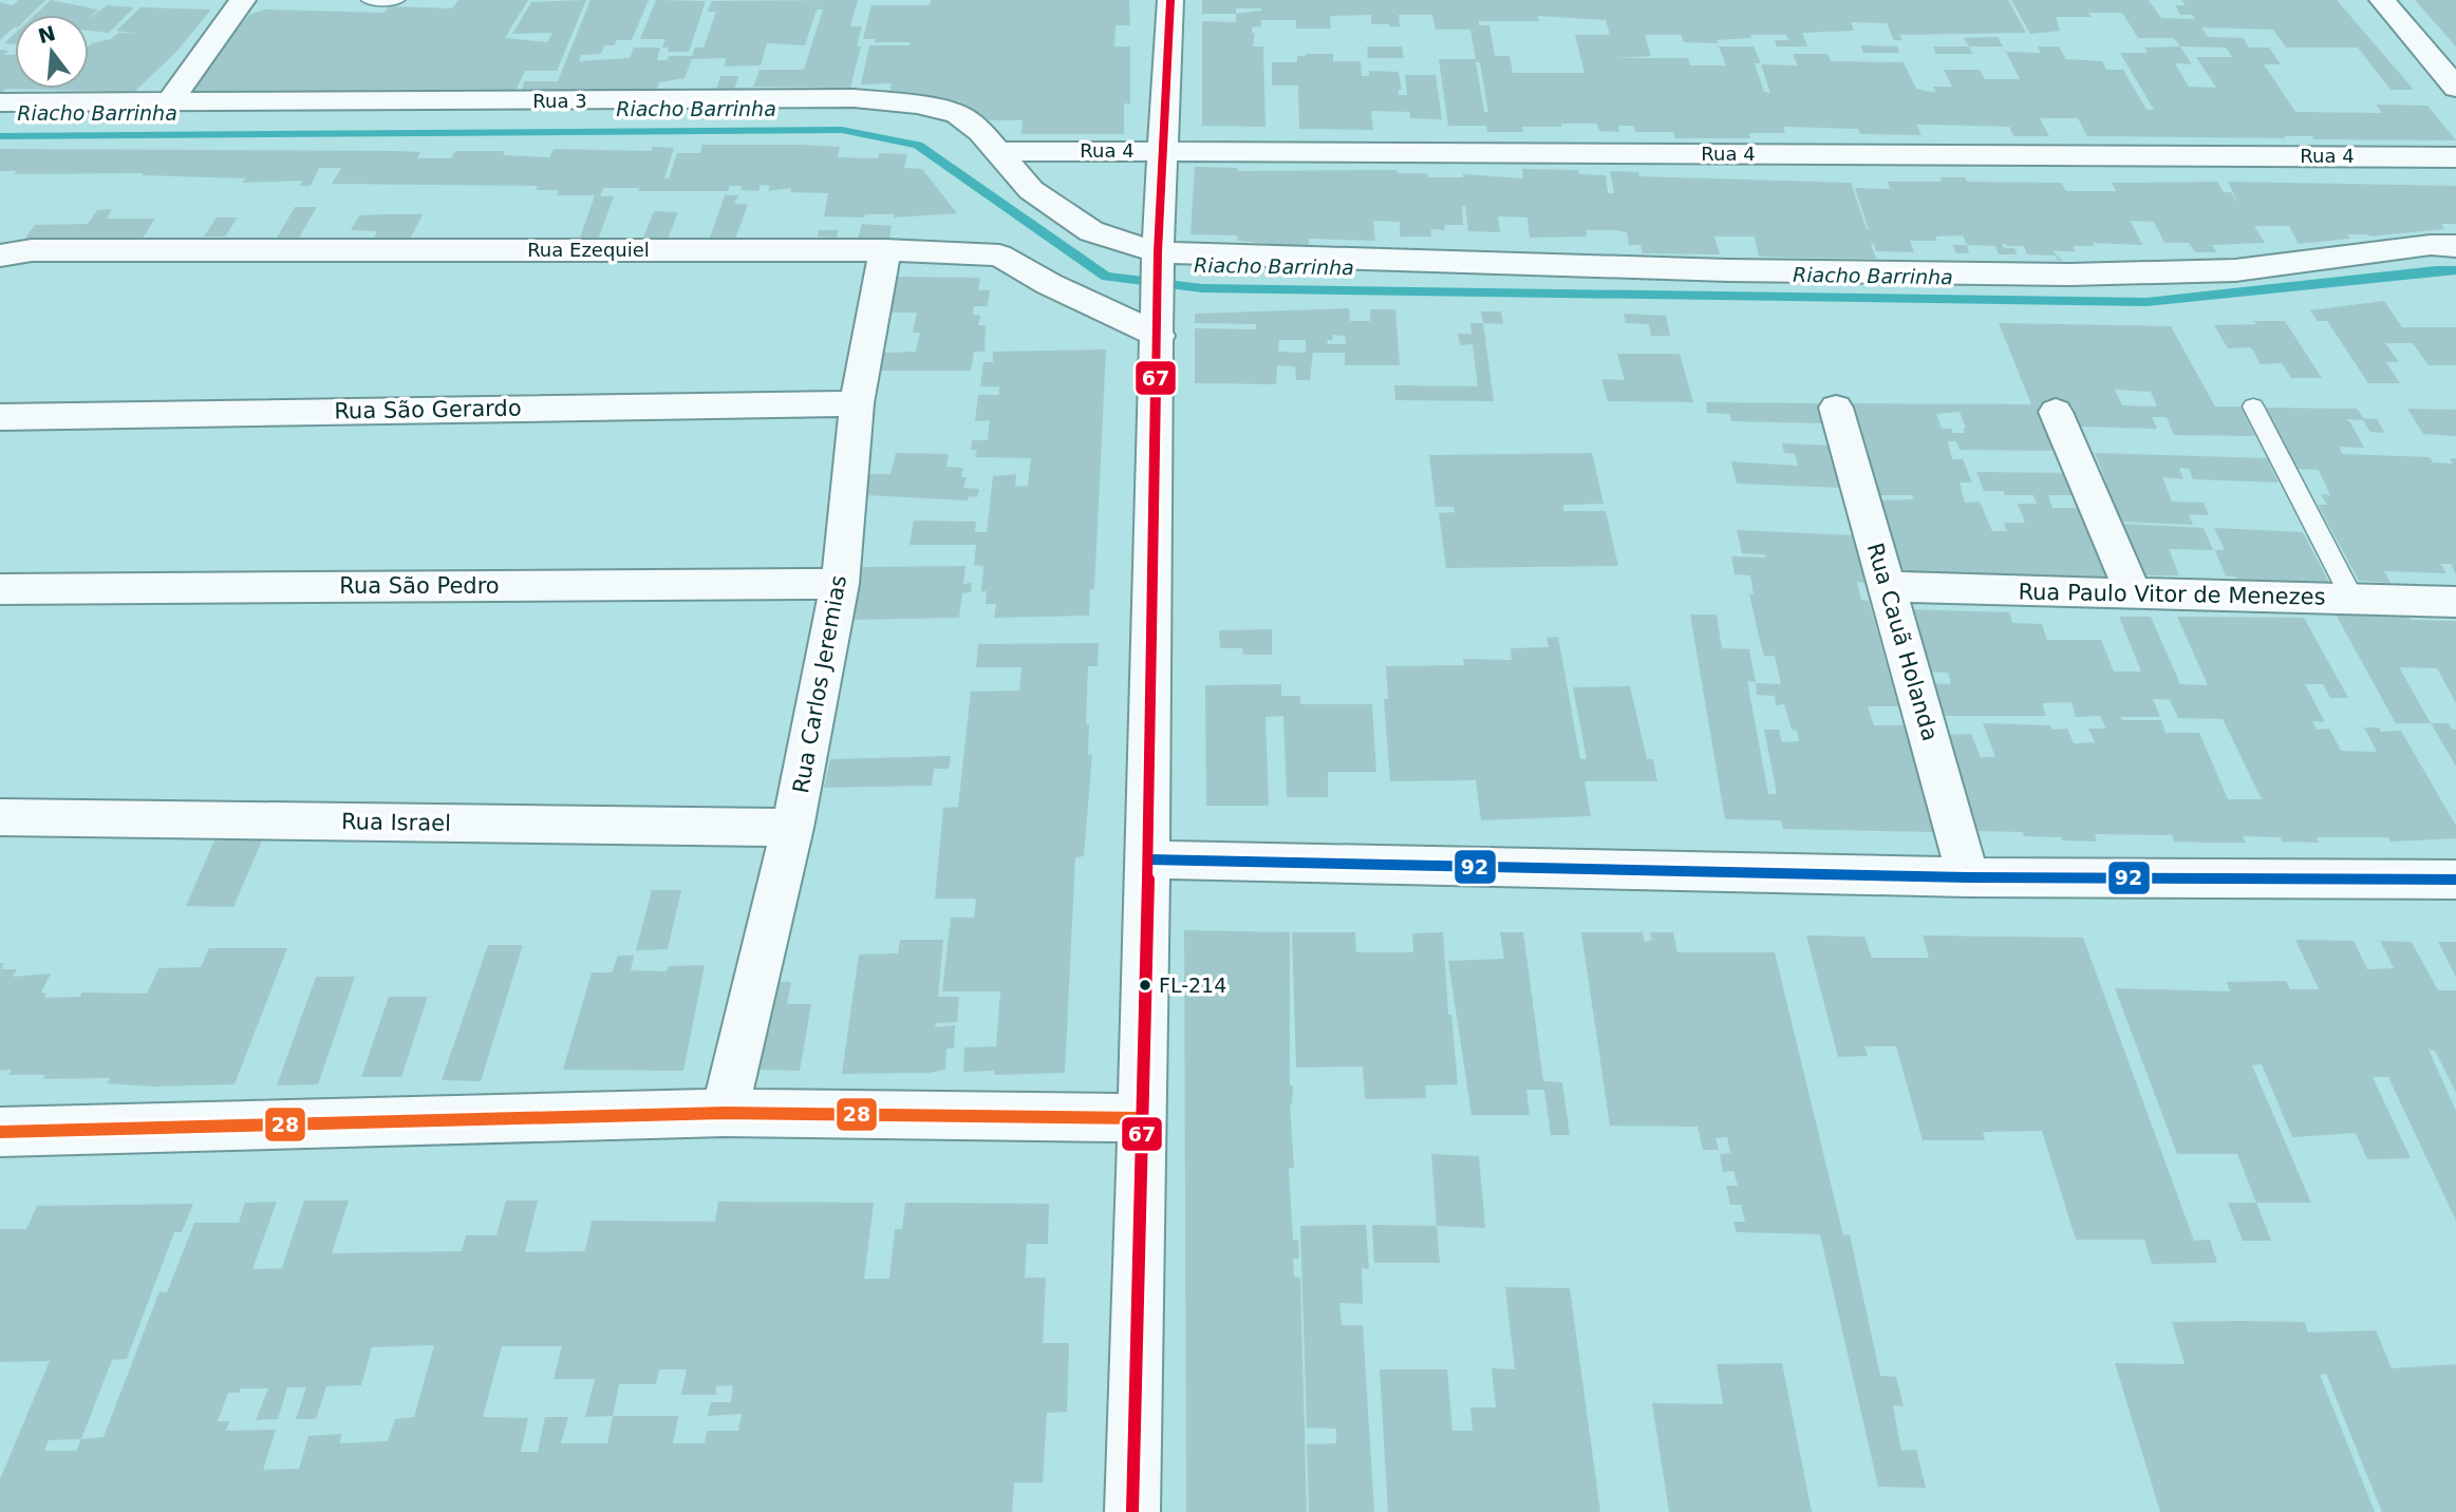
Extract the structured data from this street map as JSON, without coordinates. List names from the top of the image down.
{
  "streets": {
    "street": [
      "Rua 3",
      "Rua 4",
      "Rua Ezequiel",
      "Rua São Gerardo",
      "Rua São Pedro",
      "Rua Paulo Vitor de Menezes",
      "Rua Cauã Holanda",
      "Rua Carlos Jeremias",
      "Rua Israel"
    ]
  },
  "crossings": [
    ["Rua 3", "Rua 4"],
    ["Rua Ezequiel", "Rua Carlos Jeremias"],
    ["Rua São Gerardo", "Rua Carlos Jeremias"],
    ["Rua São Pedro", "Rua Carlos Jeremias"],
    ["Rua Paulo Vitor de Menezes", "Rua Cauã Holanda"],
    ["Rua Carlos Jeremias", "Rua Israel"]
  ],
  "water": ["Riacho Barrinha"],
  "places": ["FL-214"],
  "lines": ["transit line 67", "transit line 92", "transit line 28"],
  "north": "top"
}
